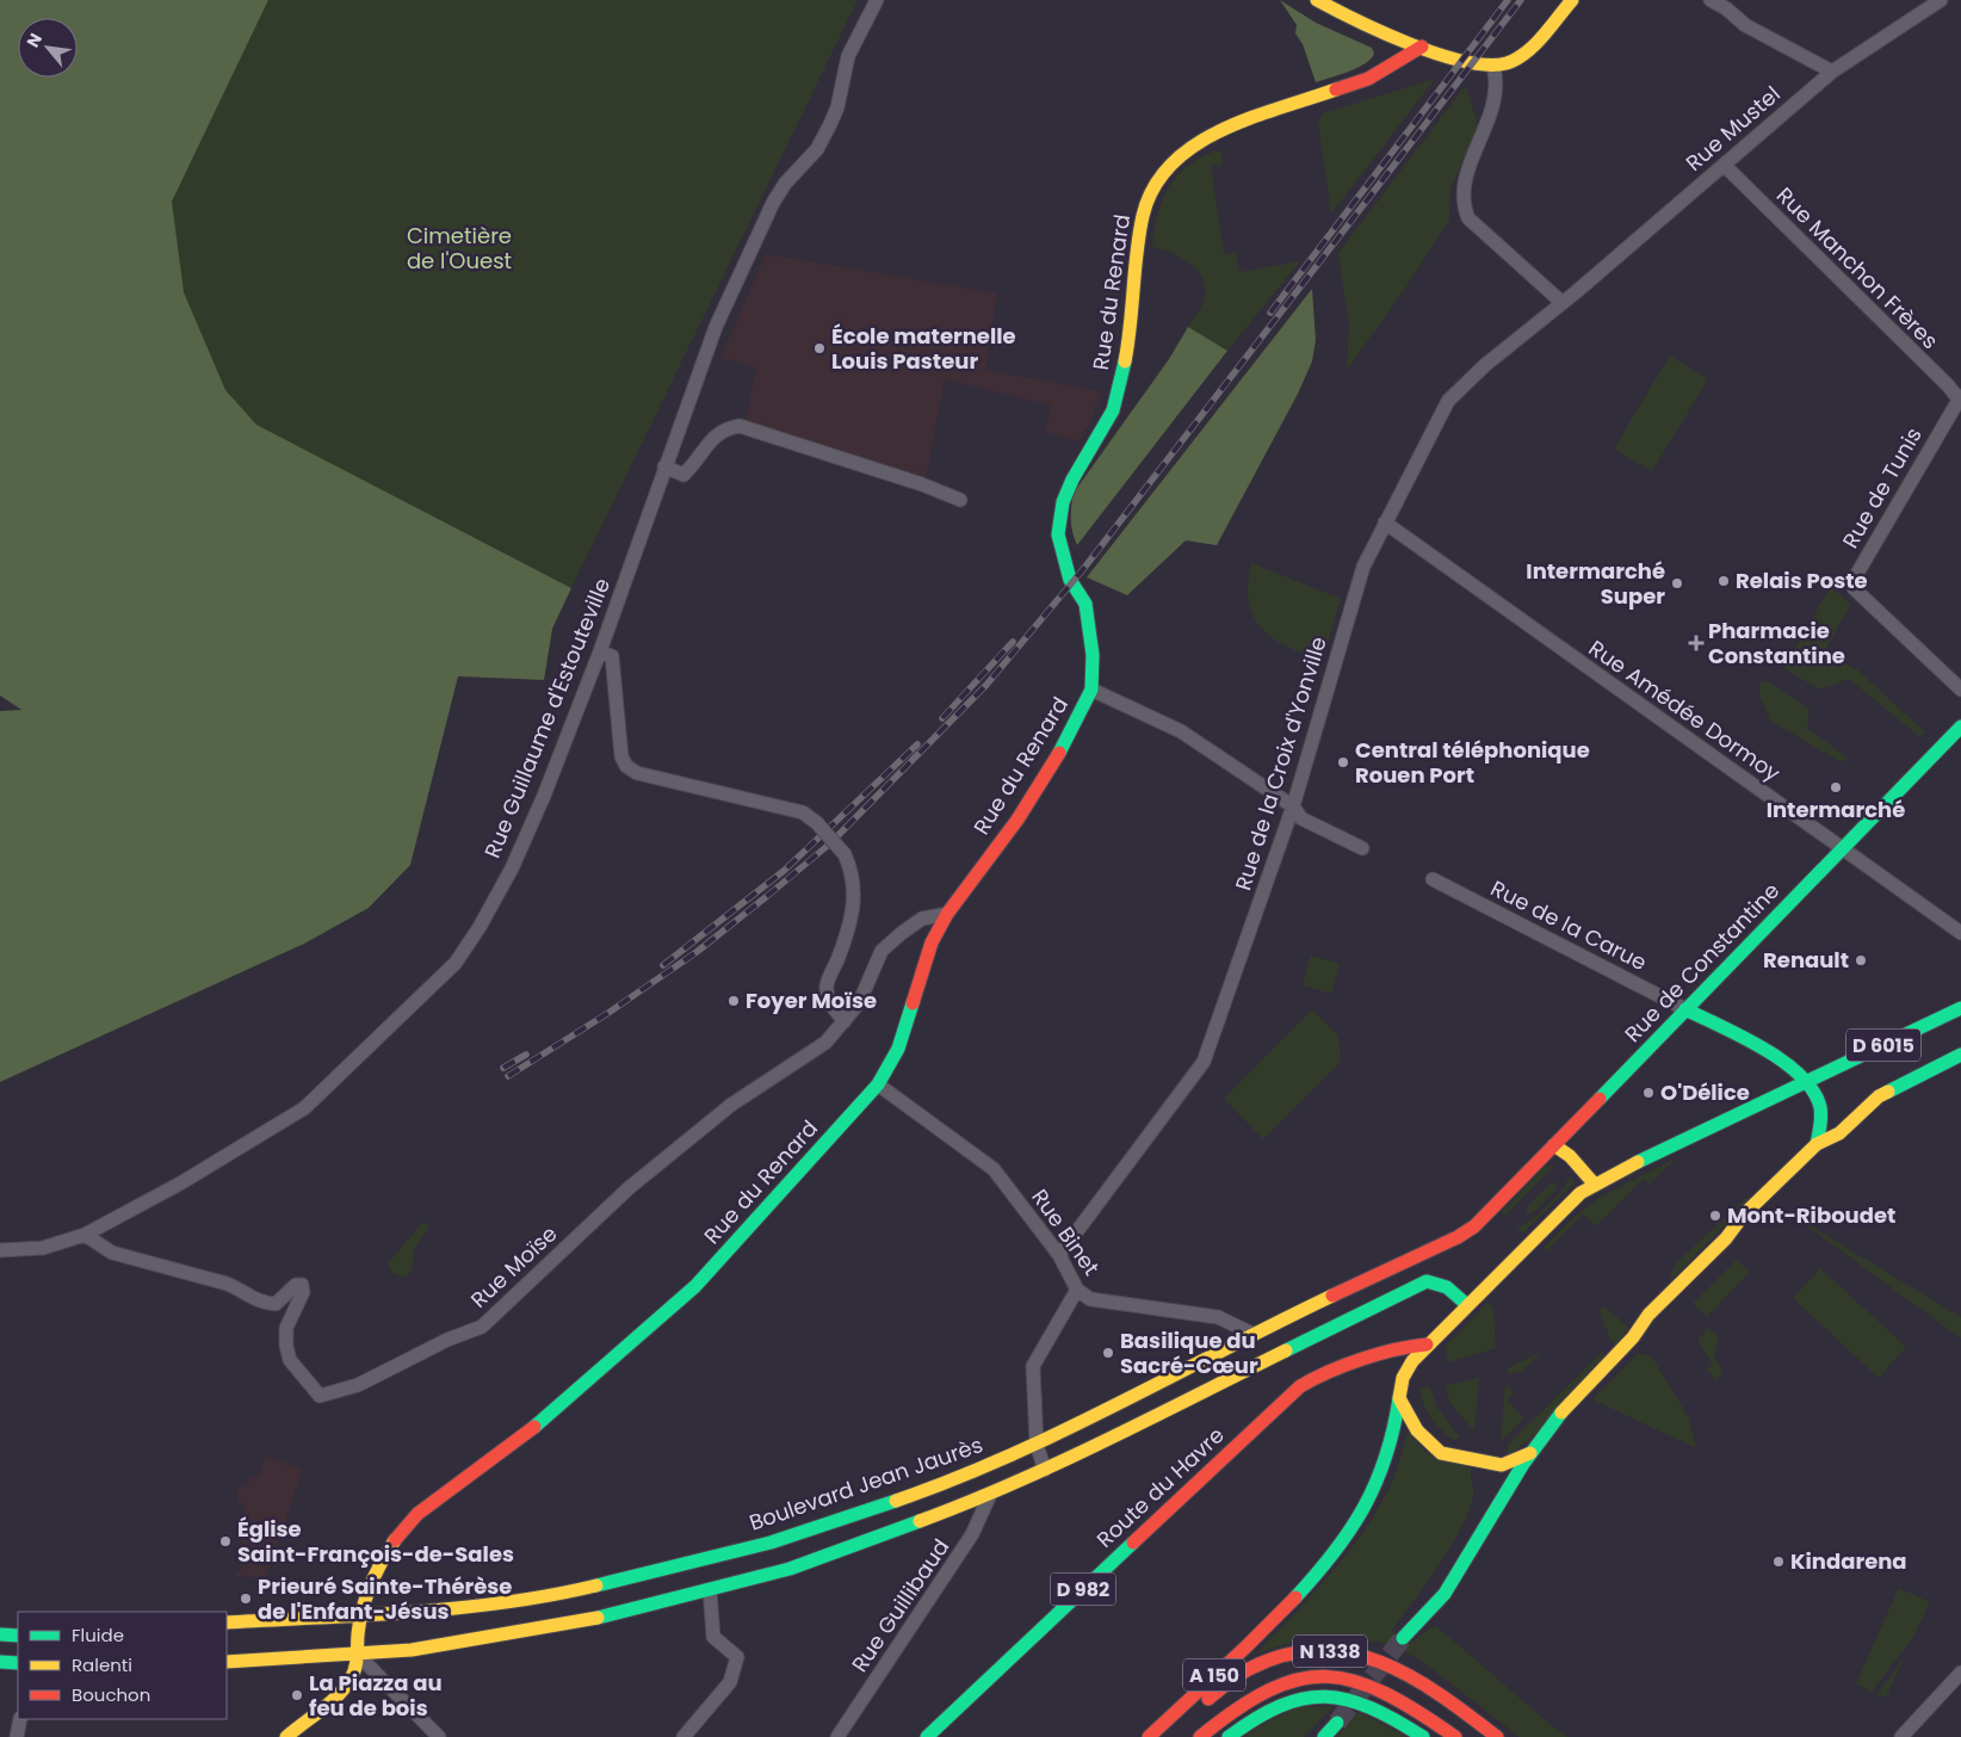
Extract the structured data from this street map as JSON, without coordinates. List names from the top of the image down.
{
  "streets": {
    "main road": [
      "Rue du Renard",
      "Rue de la Carue",
      "Rue de Constantine",
      "D 6015",
      "Boulevard Jean Jaurès",
      "Route du Havre",
      "D 982",
      "N 1338",
      "A 150"
    ],
    "street": [
      "Rue Mustel",
      "Rue Manchon Frères",
      "Rue de Tunis",
      "Rue Amédée Dormoy",
      "Rue Guillaume d'Estouteville",
      "Rue de la Croix d'Yonville",
      "Rue Binet",
      "Rue Moïse",
      "Rue Guillibaud"
    ]
  },
  "crossings": [
    ["Rue Mustel", "Rue Manchon Frères"],
    ["Rue Mustel", "Rue de la Croix d'Yonville"],
    ["Rue Manchon Frères", "Rue de Tunis"],
    ["Rue du Renard", "Rue Binet"],
    ["Rue du Renard", "Rue Moïse"],
    ["Rue du Renard", "Boulevard Jean Jaurès"],
    ["Rue Amédée Dormoy", "Rue de la Croix d'Yonville"],
    ["Rue Amédée Dormoy", "Rue de Constantine"],
    ["Rue Guillaume d'Estouteville", "Rue Moïse"],
    ["Rue de la Croix d'Yonville", "Rue Binet"],
    ["Rue de la Carue", "Rue de Constantine"],
    ["Rue de la Carue", "D 6015"],
    ["Rue de Constantine", "Boulevard Jean Jaurès"],
    ["D 6015", "Route du Havre"],
    ["D 6015", "A 150"],
    ["Rue Binet", "Boulevard Jean Jaurès"],
    ["N 1338", "A 150"]
  ],
  "parks": ["Cimetière de l'Ouest"],
  "places": {
    "other": [
      "École maternelle Louis Pasteur",
      "Relais Poste",
      "Intermarché Super",
      "Central téléphonique Rouen Port",
      "Intermarché",
      "Renault",
      "Foyer Moïse",
      "O'Délice",
      "Mont-Riboudet",
      "Basilique du Sacré-Cœur",
      "Église Saint-François-de-Sales",
      "Kindarena",
      "Prieuré Sainte-Thérèse de l'Enfant-Jésus",
      "La Piazza au feu de bois"
    ],
    "health": ["Pharmacie Constantine"]
  },
  "legend": ["Fluide", "Ralenti", "Bouchon"],
  "north": "top left"
}
